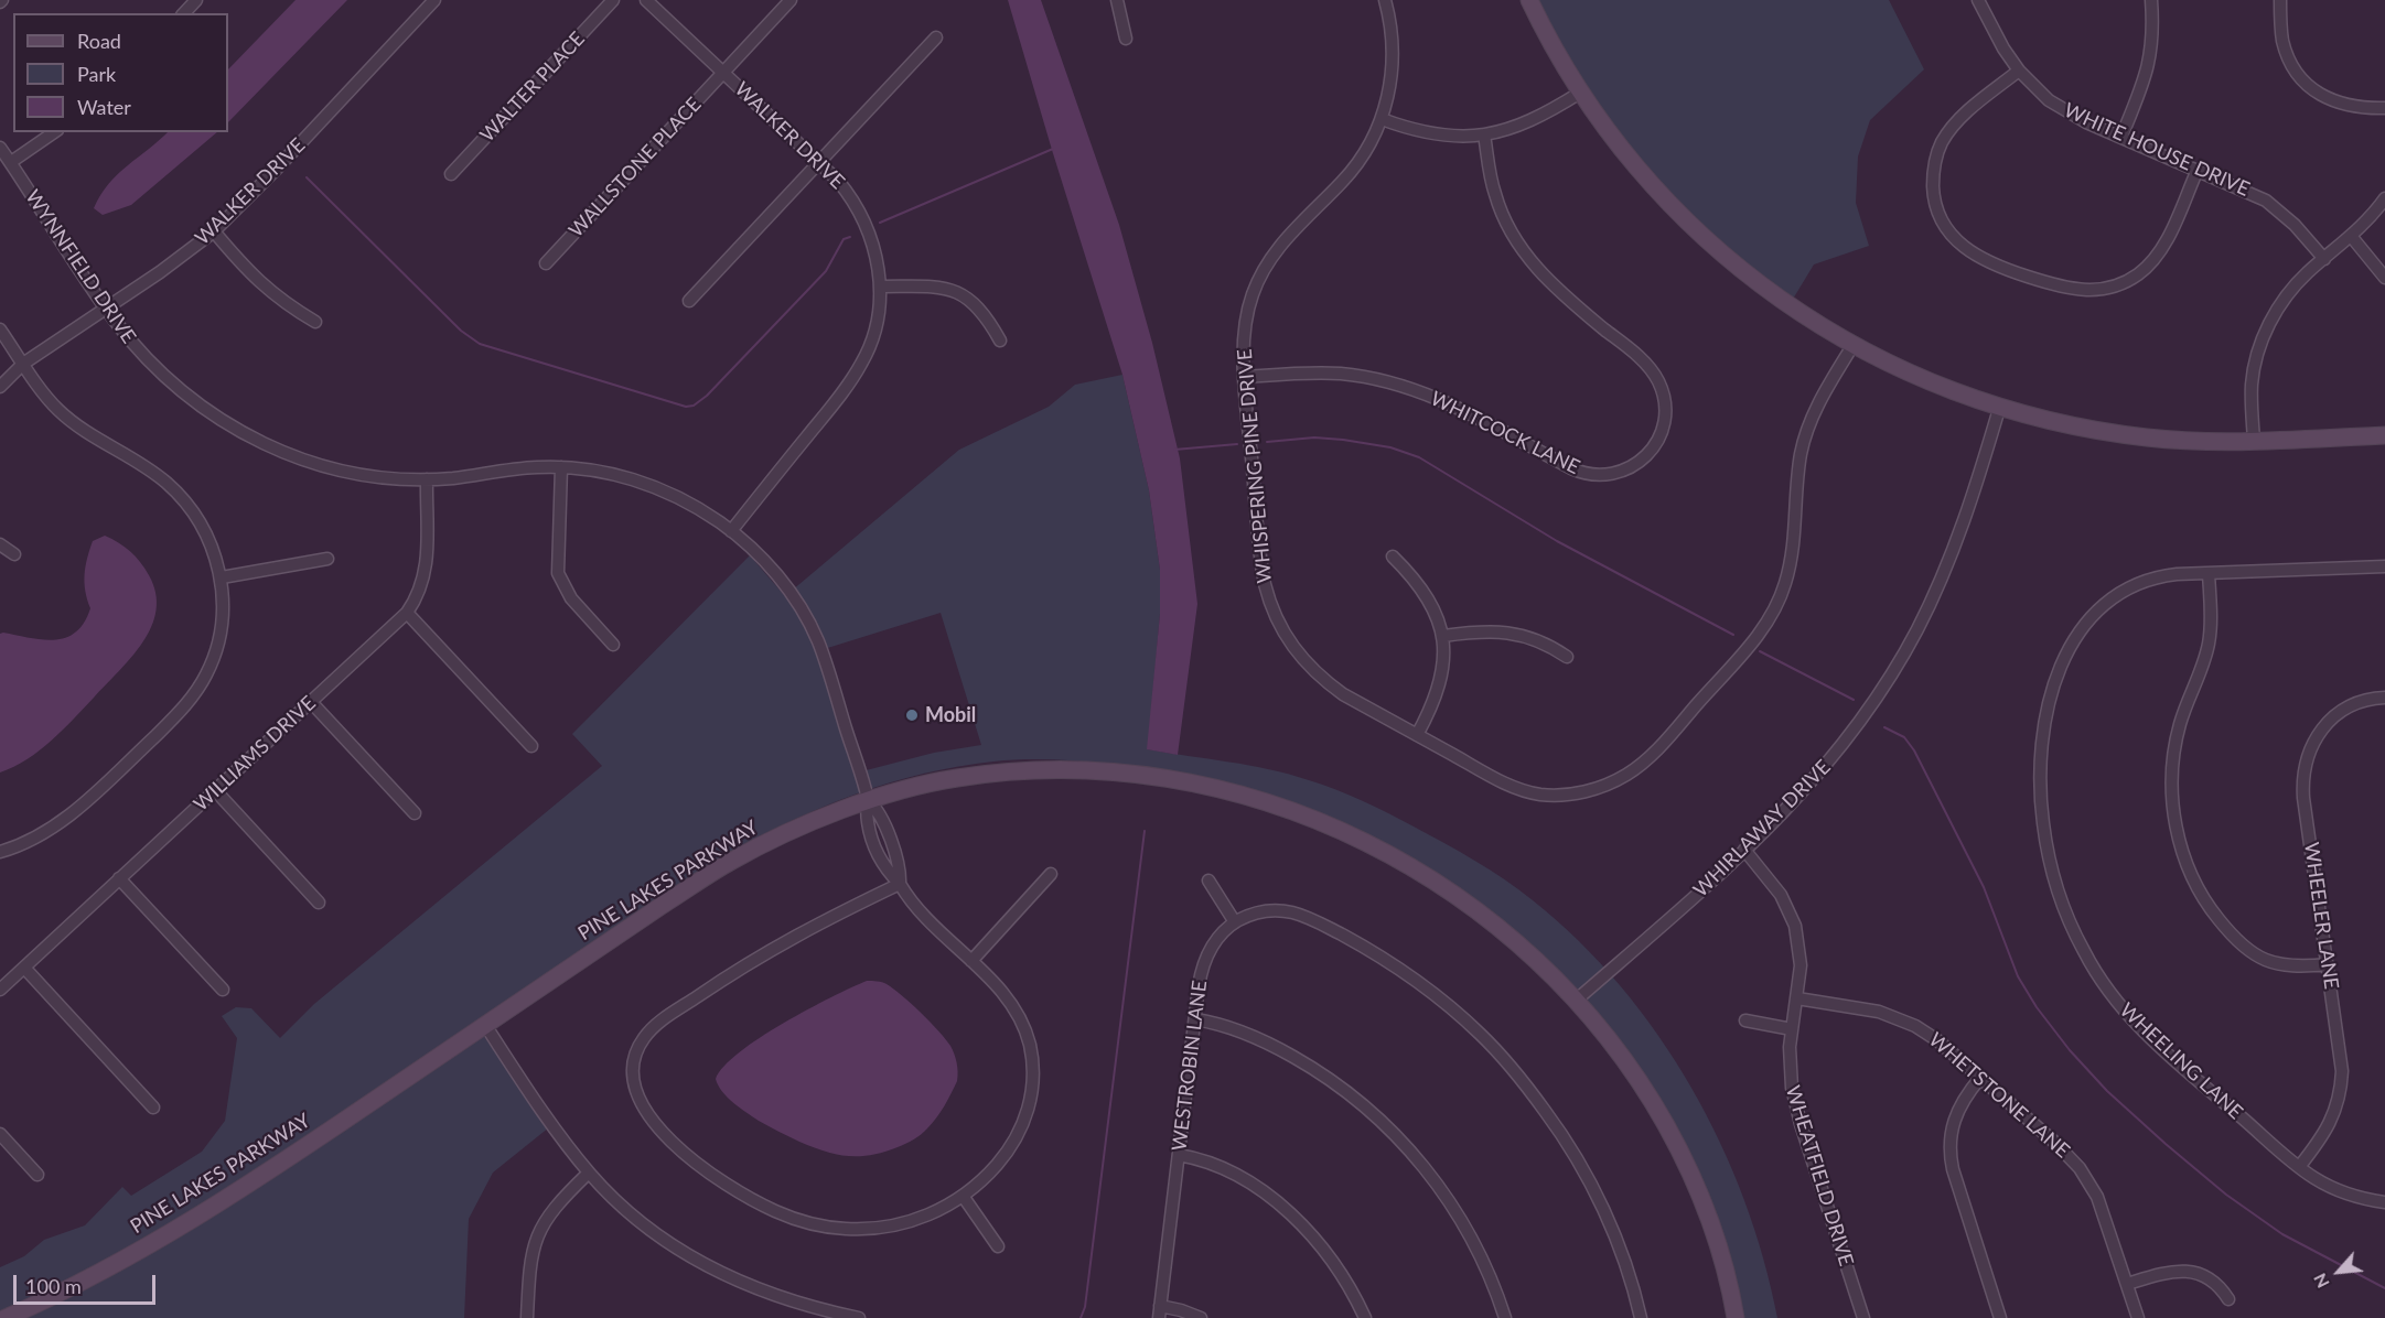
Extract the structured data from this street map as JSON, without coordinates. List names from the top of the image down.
{
  "streets": {
    "street": [
      "WALTER PLACE",
      "WALKER DRIVE",
      "WHITE HOUSE DRIVE",
      "WALLSTONE PLACE",
      "WYNNFIELD DRIVE",
      "WHITCOCK LANE",
      "WHISPERING PINE DRIVE",
      "WILLIAMS DRIVE",
      "WHIRLAWAY DRIVE",
      "PINE LAKES PARKWAY",
      "WHEELER LANE",
      "WHEELING LANE",
      "WESTROBIN LANE",
      "WHETSTONE LANE",
      "WHEATFIELD DRIVE"
    ]
  },
  "crossings": [
    ["WALKER DRIVE", "WALLSTONE PLACE"],
    ["WALKER DRIVE", "WYNNFIELD DRIVE"],
    ["WYNNFIELD DRIVE", "WILLIAMS DRIVE"],
    ["WYNNFIELD DRIVE", "PINE LAKES PARKWAY"],
    ["WHITCOCK LANE", "WHISPERING PINE DRIVE"],
    ["WHIRLAWAY DRIVE", "PINE LAKES PARKWAY"],
    ["WHIRLAWAY DRIVE", "WHEATFIELD DRIVE"],
    ["WHEELER LANE", "WHEELING LANE"],
    ["WHETSTONE LANE", "WHEATFIELD DRIVE"]
  ],
  "places": ["Mobil"],
  "legend": ["Road", "Park", "Water"],
  "scale_bar": "100 m",
  "north": "bottom left"
}
